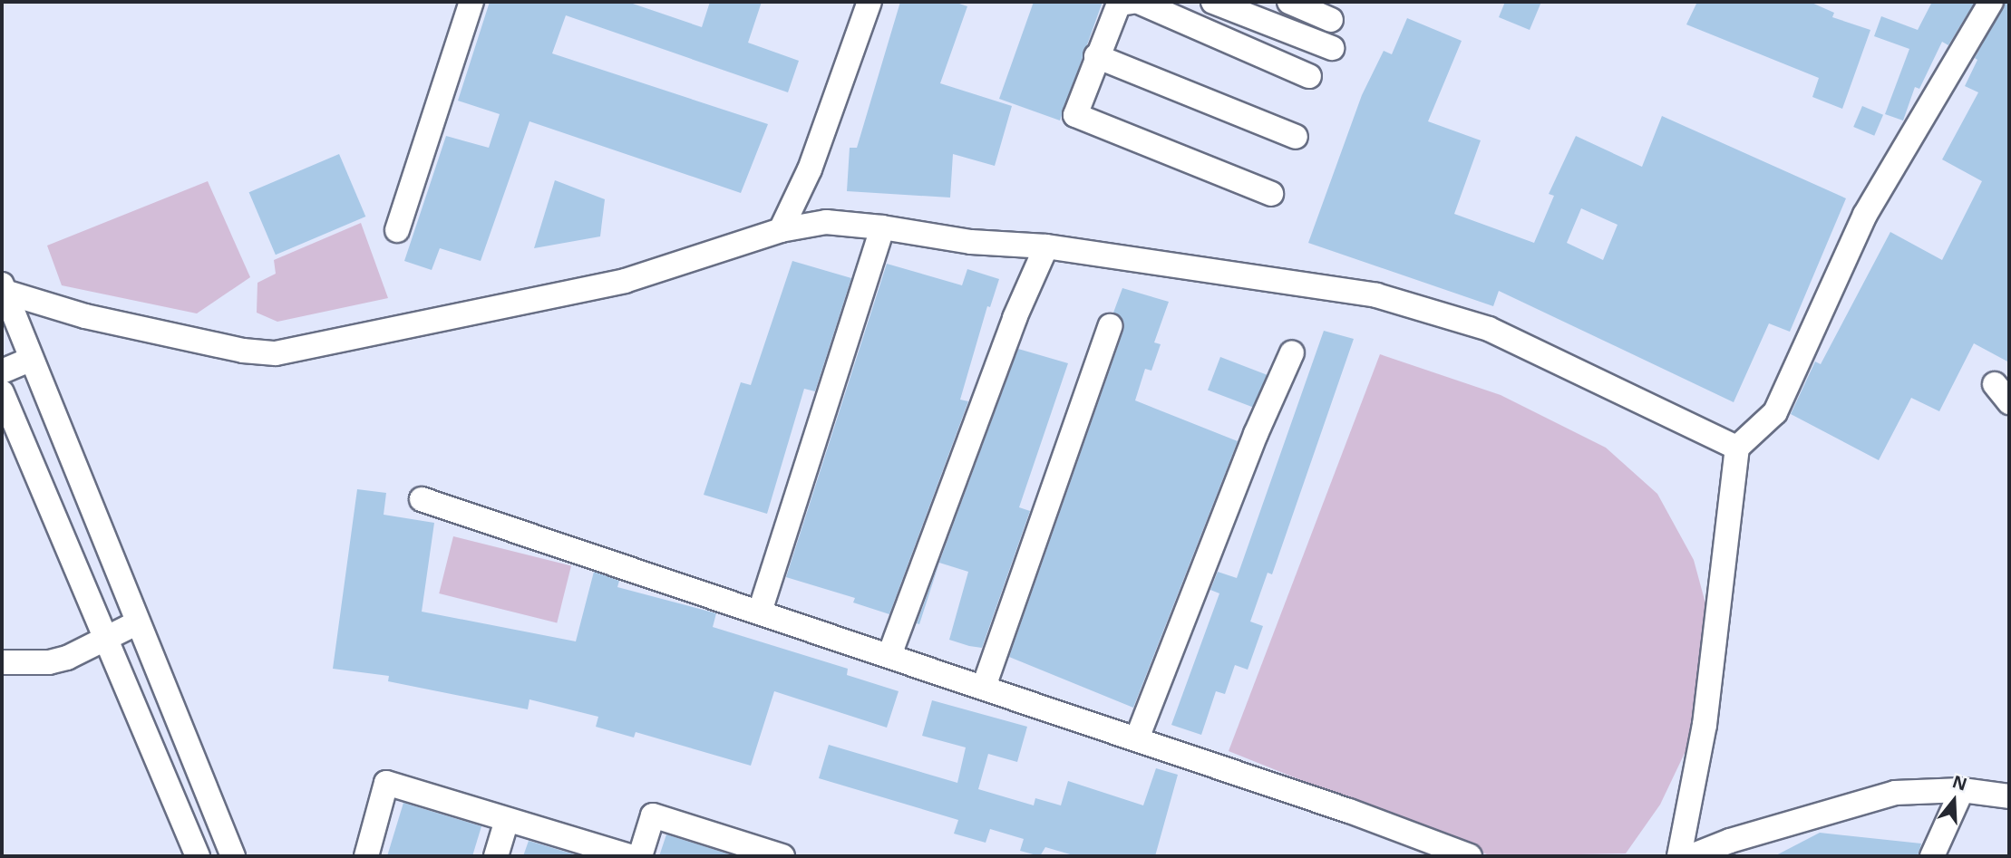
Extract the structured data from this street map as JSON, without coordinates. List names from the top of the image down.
{
  "north": "top"
}
